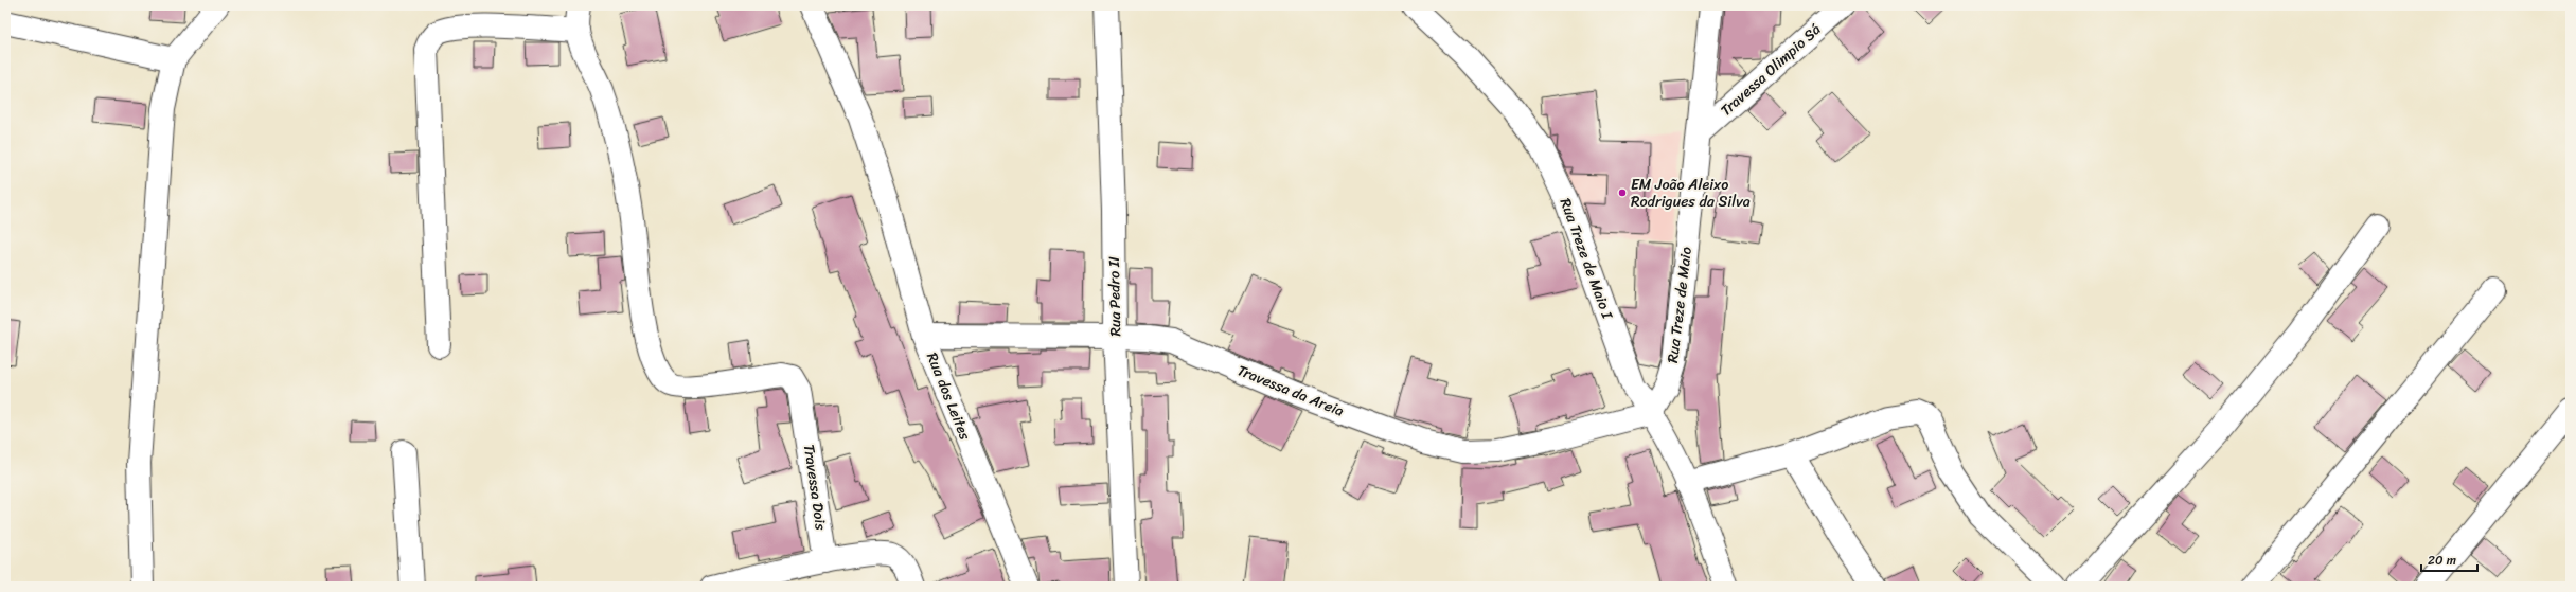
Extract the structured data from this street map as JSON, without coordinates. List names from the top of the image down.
{
  "streets": {
    "street": [
      "Travessa Olimpio Sá",
      "Rua Treze de Maio I",
      "Rua Pedro II",
      "Rua Treze de Maio",
      "Travessa da Areia",
      "Rua dos Leites",
      "Travessa Dois"
    ]
  },
  "crossings": [
    ["Travessa Olimpio Sá", "Rua Treze de Maio"],
    ["Rua Treze de Maio I", "Rua Treze de Maio"],
    ["Rua Treze de Maio I", "Travessa da Areia"],
    ["Rua Pedro II", "Travessa da Areia"],
    ["Rua Treze de Maio", "Travessa da Areia"],
    ["Travessa da Areia", "Rua dos Leites"]
  ],
  "places": ["EM João Aleixo Rodrigues da Silva"],
  "scale_bar": "20 m"
}
